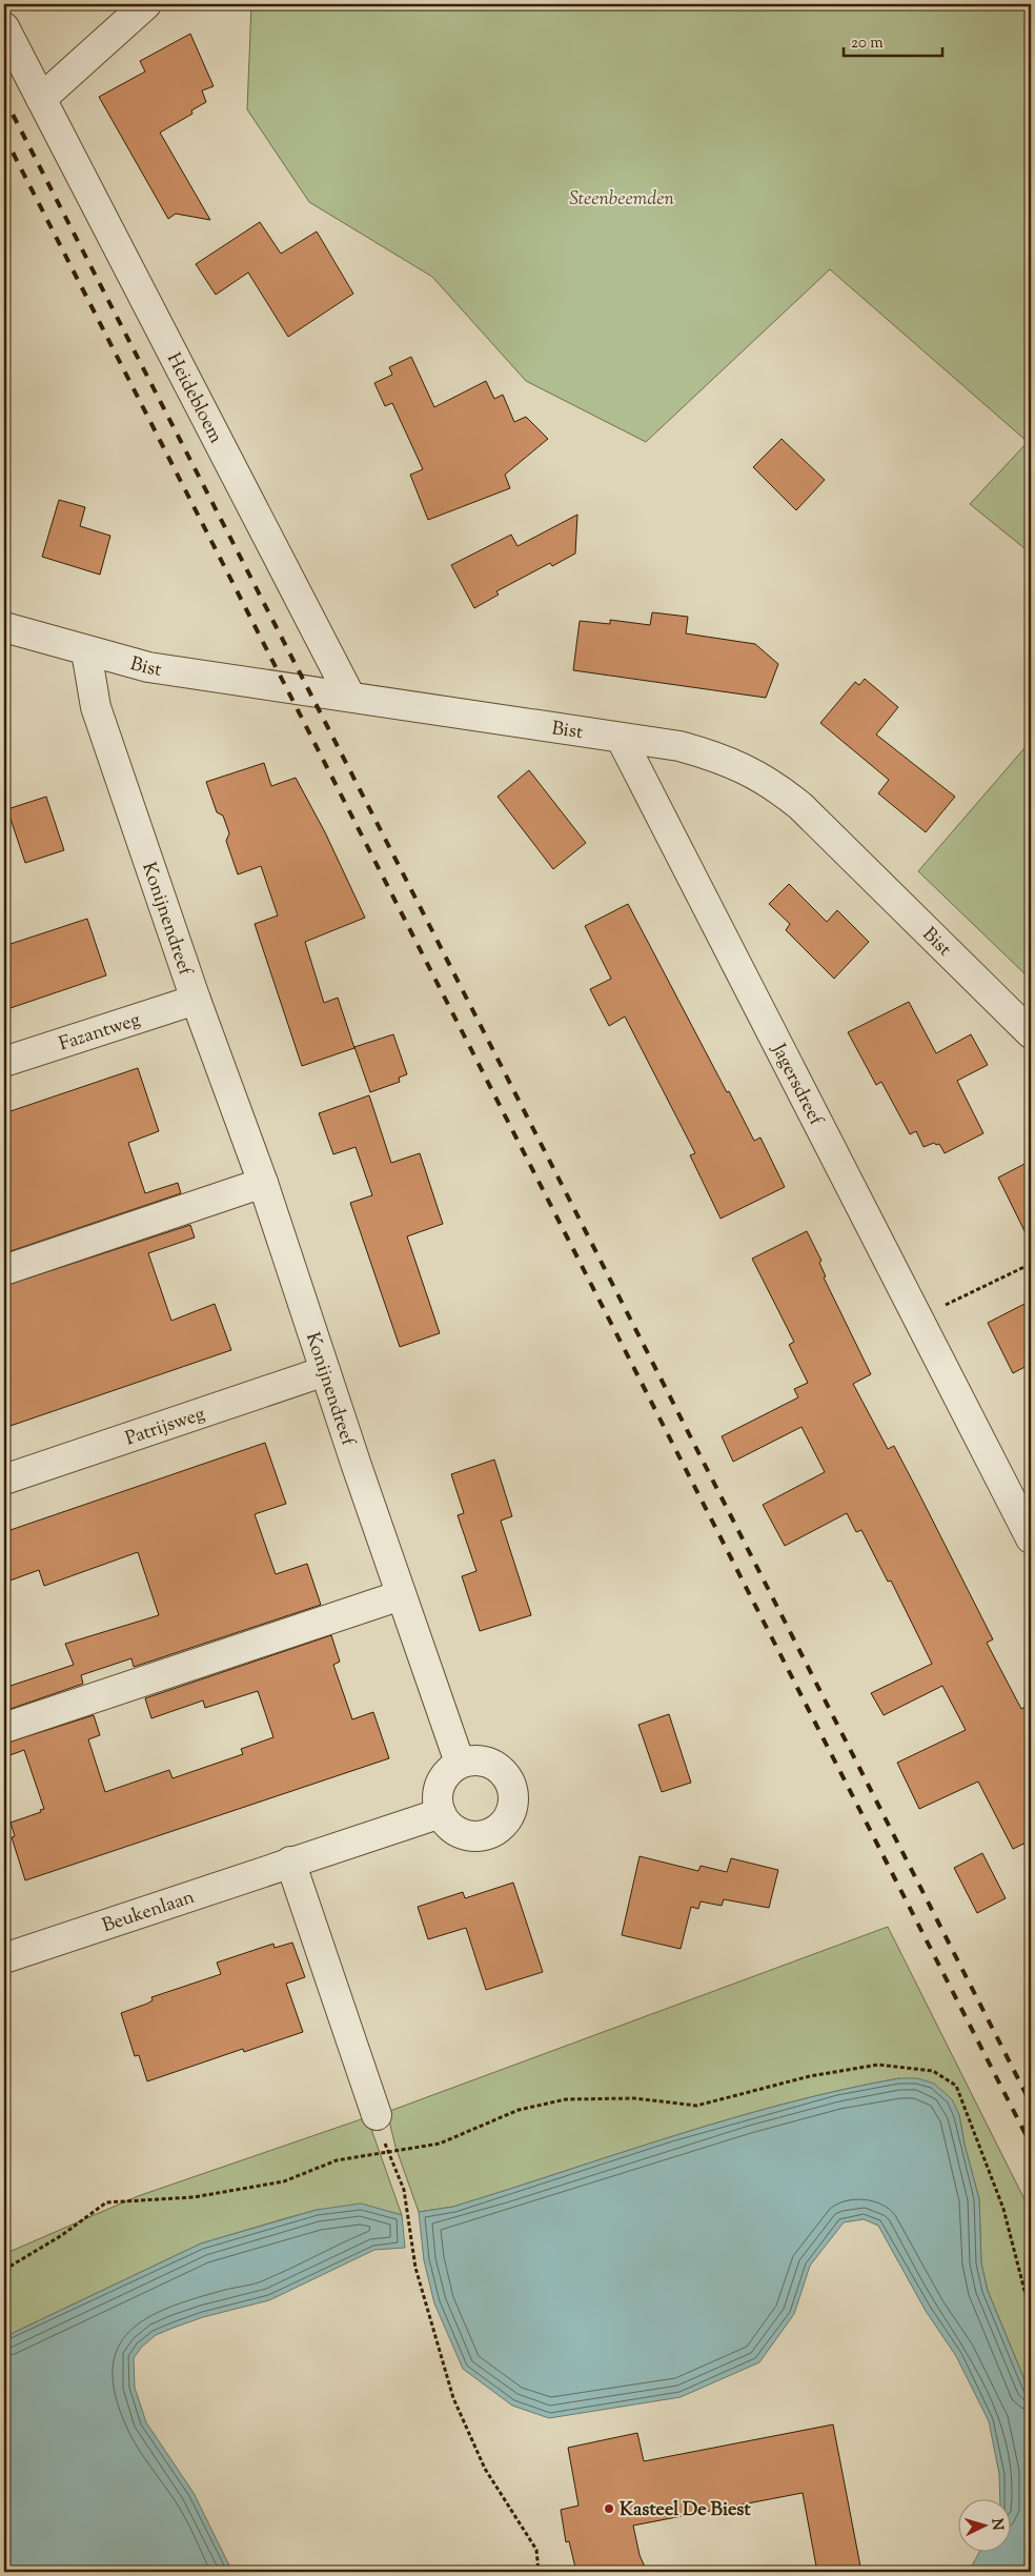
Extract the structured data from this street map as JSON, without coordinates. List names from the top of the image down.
{
  "streets": {
    "street": [
      "Heidebloem",
      "Bist",
      "Konijnendreef",
      "Fazantweg",
      "Jagersdreef",
      "Patrijsweg",
      "Beukenlaan"
    ]
  },
  "crossings": [
    ["Heidebloem", "Bist"],
    ["Bist", "Konijnendreef"],
    ["Bist", "Jagersdreef"],
    ["Konijnendreef", "Fazantweg"],
    ["Konijnendreef", "Patrijsweg"]
  ],
  "parks": ["Steenbeemden"],
  "places": ["Kasteel De Biest"],
  "scale_bar": "20 m",
  "north": "right"
}
